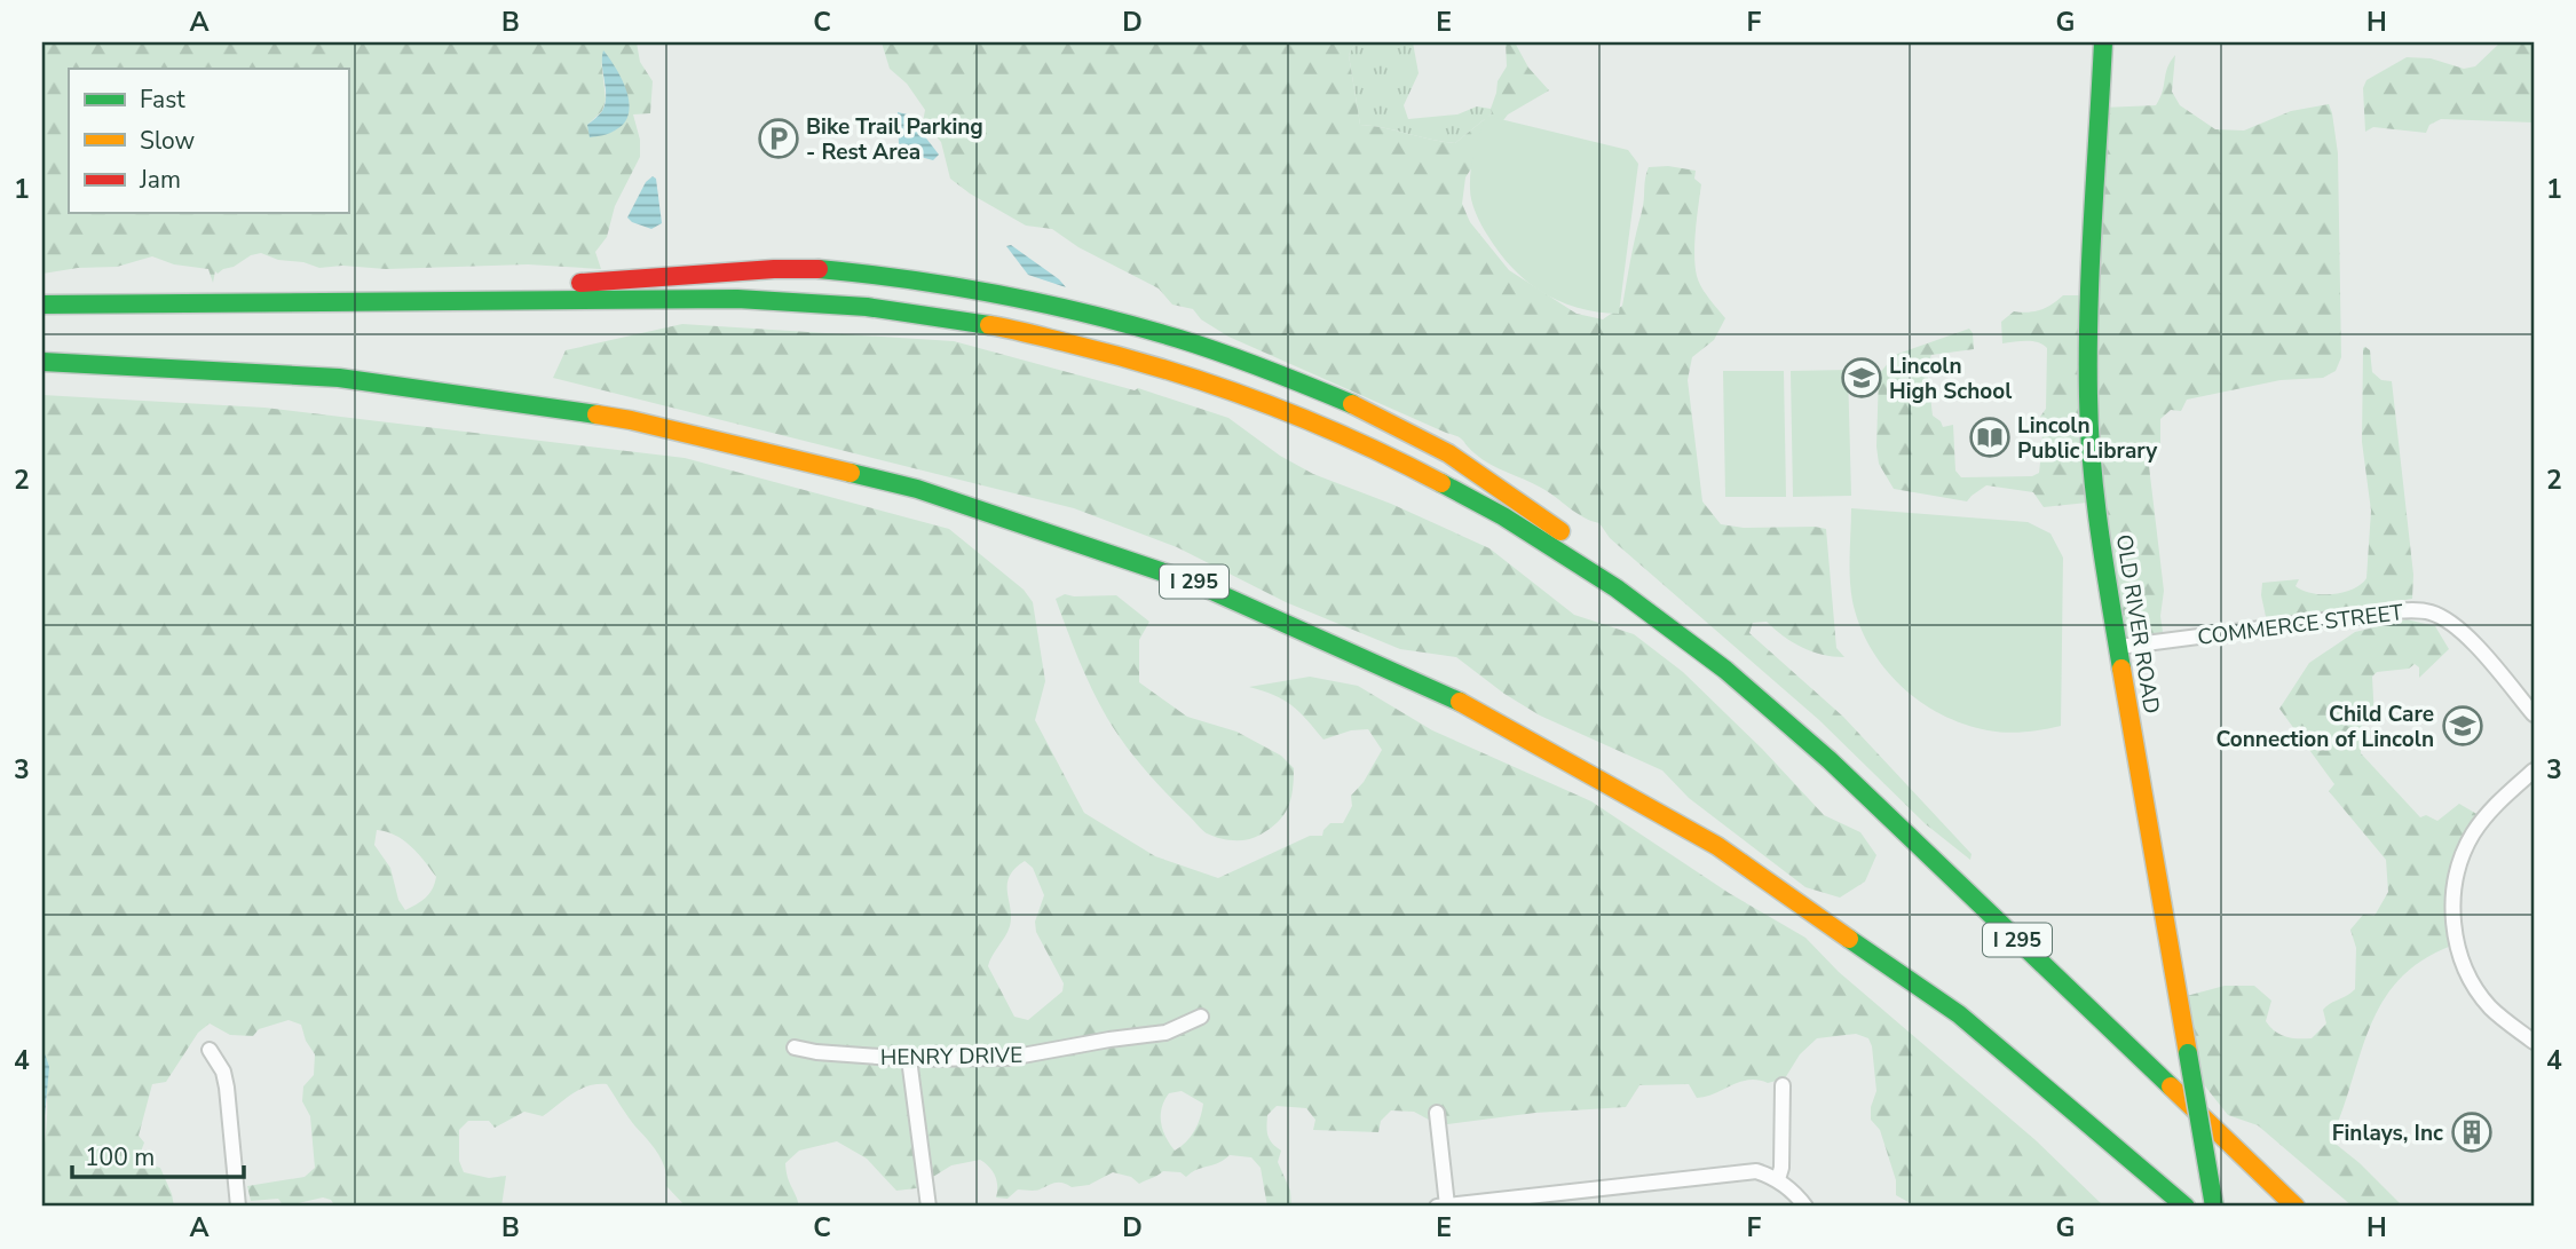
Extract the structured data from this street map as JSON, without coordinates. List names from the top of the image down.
{
  "streets": {
    "main road": ["I 295", "OLD RIVER ROAD"],
    "street": ["COMMERCE STREET", "HENRY DRIVE"]
  },
  "crossings": [
    ["OLD RIVER ROAD", "COMMERCE STREET"]
  ],
  "places": {
    "parking": ["Bike Trail Parking - Rest Area"],
    "school or university": ["Lincoln High School", "Child Care Connection of Lincoln"],
    "library": ["Lincoln Public Library"],
    "building": ["Finlays, Inc"]
  },
  "legend": ["Fast", "Slow", "Jam"],
  "scale_bar": "100 m",
  "grid": {
    "columns": [
      "A",
      "B",
      "C",
      "D",
      "E",
      "F",
      "G",
      "H"
    ],
    "rows": [
      "1",
      "2",
      "3",
      "4"
    ]
  }
}
